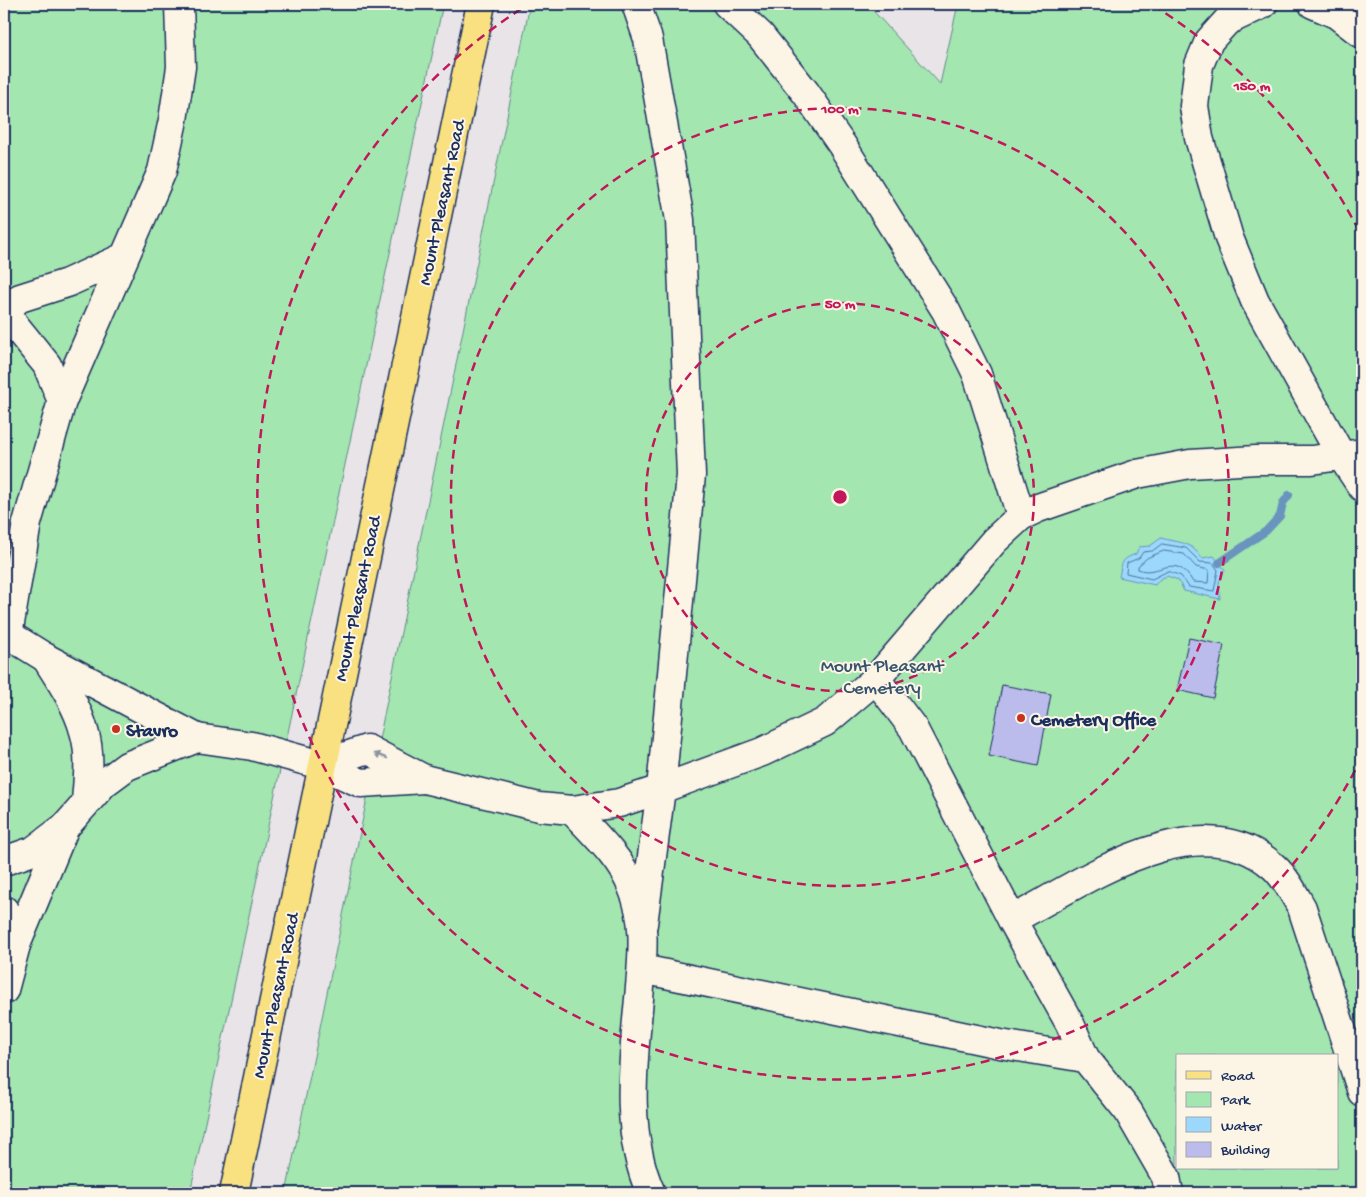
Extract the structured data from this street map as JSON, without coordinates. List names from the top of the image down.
{
  "streets": {
    "main road": ["Mount Pleasant Road"]
  },
  "parks": ["Mount Pleasant Cemetery"],
  "places": ["Cemetery Office", "Stavro"],
  "legend": [
    "Road",
    "Park",
    "Water",
    "Building"
  ],
  "rings": ["150 m", "100 m", "50 m"]
}
